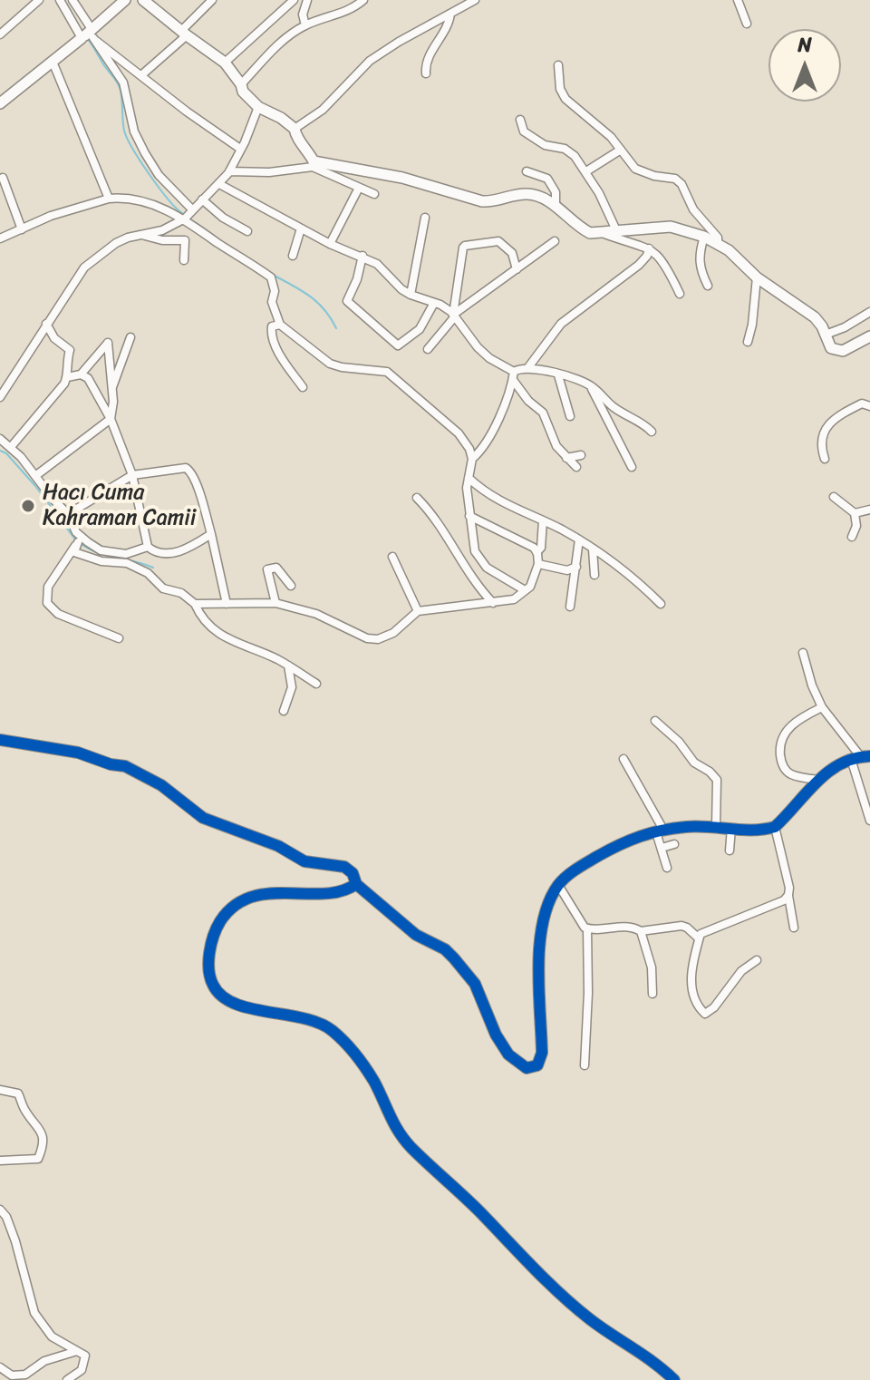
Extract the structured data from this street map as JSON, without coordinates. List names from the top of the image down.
{
  "places": ["Hacı Cuma Kahraman Camii"],
  "north": "top"
}
